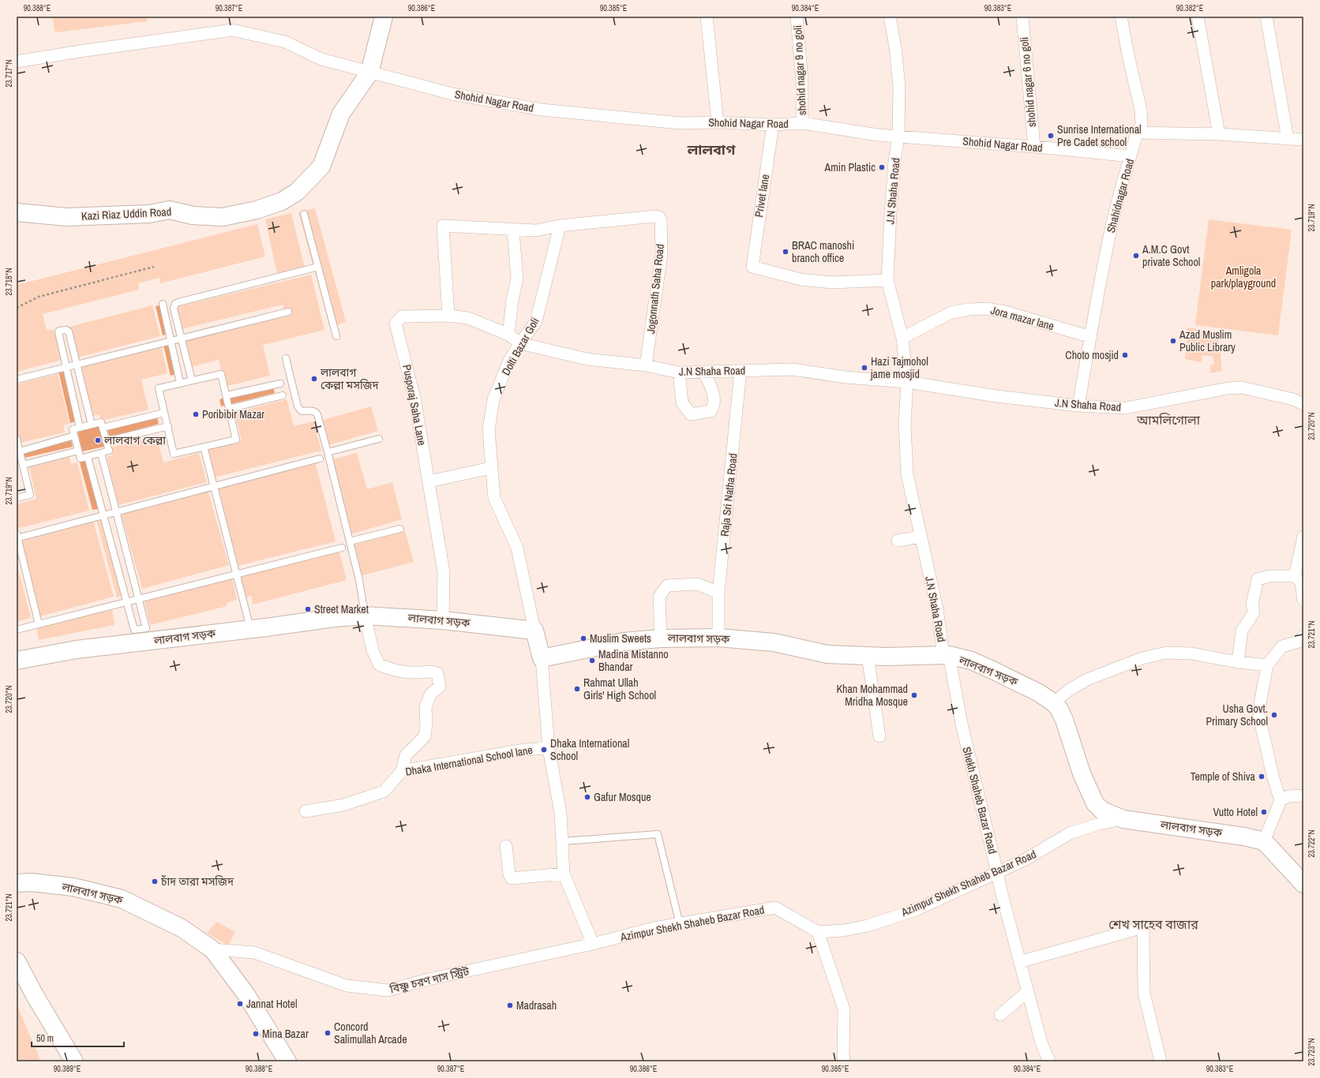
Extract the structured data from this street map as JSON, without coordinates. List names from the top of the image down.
{
  "streets": {
    "street": [
      "shohid nagar 9 no goli",
      "shohid nagar 6 no goli",
      "Shohid Nagar Road",
      "J.N Shaha Road",
      "Privet lane",
      "Shahidnagar Road",
      "Kazi Riaz Uddin Road",
      "Jogonnath Saha Road",
      "Jora mazar lane",
      "Dolti Bazar Goli",
      "Pusporaj Saha Lane",
      "Raja Sri Natha Road",
      "লালবাগ সড়ক",
      "Dhaka International School lane",
      "Shekh Shaheb Bazar Road",
      "Azimpur Shekh Shaheb Bazar Road",
      "বিষ্ণু চরণ দাস স্ট্রিট"
    ]
  },
  "crossings": [
    ["shohid nagar 9 no goli", "Shohid Nagar Road"],
    ["shohid nagar 6 no goli", "Shohid Nagar Road"],
    ["Shohid Nagar Road", "J.N Shaha Road"],
    ["Shohid Nagar Road", "Privet lane"],
    ["Shohid Nagar Road", "Shahidnagar Road"],
    ["Shohid Nagar Road", "Kazi Riaz Uddin Road"],
    ["J.N Shaha Road", "Privet lane"],
    ["J.N Shaha Road", "Shahidnagar Road"],
    ["J.N Shaha Road", "Jogonnath Saha Road"],
    ["J.N Shaha Road", "Jora mazar lane"],
    ["J.N Shaha Road", "Dolti Bazar Goli"],
    ["J.N Shaha Road", "Pusporaj Saha Lane"],
    ["J.N Shaha Road", "Raja Sri Natha Road"],
    ["J.N Shaha Road", "লালবাগ সড়ক"],
    ["J.N Shaha Road", "Shekh Shaheb Bazar Road"],
    ["Shahidnagar Road", "Jora mazar lane"],
    ["Jogonnath Saha Road", "Dolti Bazar Goli"],
    ["Dolti Bazar Goli", "Pusporaj Saha Lane"],
    ["Dolti Bazar Goli", "লালবাগ সড়ক"],
    ["Pusporaj Saha Lane", "লালবাগ সড়ক"],
    ["Raja Sri Natha Road", "লালবাগ সড়ক"],
    ["লালবাগ সড়ক", "Shekh Shaheb Bazar Road"],
    ["লালবাগ সড়ক", "Azimpur Shekh Shaheb Bazar Road"],
    ["লালবাগ সড়ক", "বিষ্ণু চরণ দাস স্ট্রিট"],
    ["Shekh Shaheb Bazar Road", "Azimpur Shekh Shaheb Bazar Road"],
    ["Azimpur Shekh Shaheb Bazar Road", "বিষ্ণু চরণ দাস স্ট্রিট"]
  ],
  "districts": ["লালবাগ", "আমলিগোলা", "শেখ সাহেব বাজার"],
  "parks": ["Amligola park/playground"],
  "places": [
    "Sunrise International Pre Cadet school",
    "Amin Plastic",
    "BRAC manoshi branch office",
    "A.M.C Govt private School",
    "Azad Muslim Public Library",
    "Choto mosjid",
    "Hazi Tajmohol jame mosjid",
    "লালবাগ কেল্লা মসজিদ",
    "Poribibir Mazar",
    "লালবাগ কেল্লা",
    "Street Market",
    "Muslim Sweets",
    "Madina Mistanno Bhandar",
    "Rahmat Ullah Girls' High School",
    "Khan Mohammad Mridha Mosque",
    "Usha Govt. Primary School",
    "Dhaka International School",
    "Temple of Shiva",
    "Gafur Mosque",
    "Vutto Hotel",
    "চাঁদ তারা মসজিদ",
    "Jannat Hotel",
    "Madrasah",
    "Concord Salimullah Arcade",
    "Mina Bazar"
  ],
  "scale_bar": "50 m",
  "coordinates": [
    "90.388°E",
    "90.387°E",
    "90.386°E",
    "90.385°E",
    "90.384°E",
    "90.383°E",
    "90.382°E",
    "23.717°N",
    "23.719°N",
    "23.718°N",
    "23.720°N",
    "23.721°N",
    "23.722°N",
    "23.723°N",
    "90.389°E"
  ]
}
